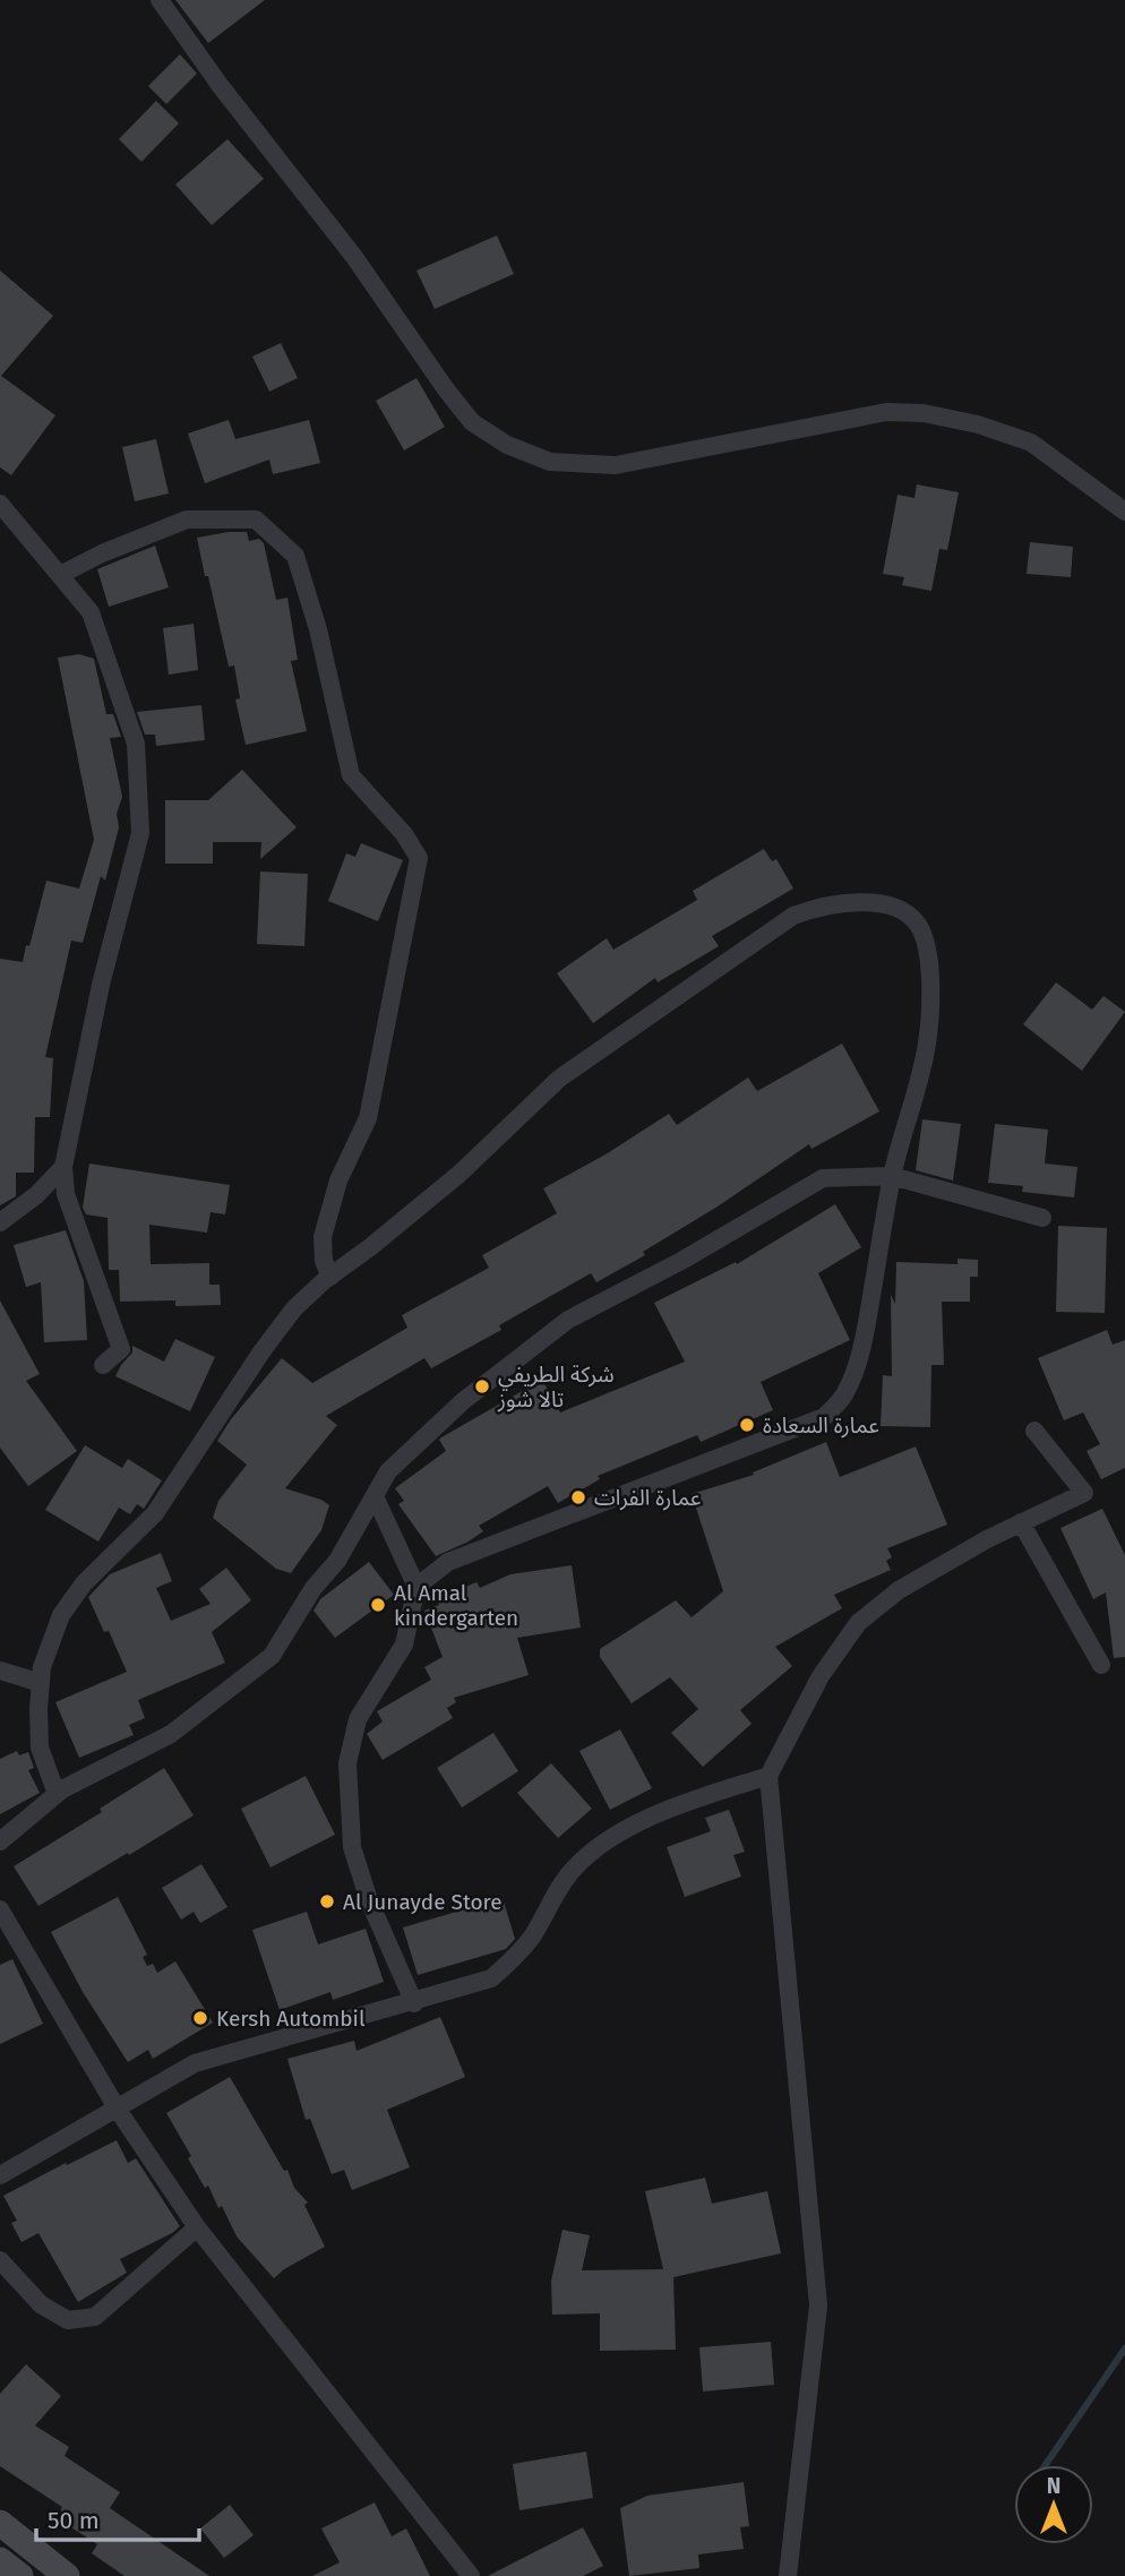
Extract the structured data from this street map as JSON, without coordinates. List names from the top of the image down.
{
  "places": [
    "شركة الطريفي تالا شوز",
    "عمارة السعادة",
    "عمارة الفرات",
    "Al Amal kindergarten",
    "Al Junayde Store",
    "Kersh Autombil"
  ],
  "scale_bar": "50 m",
  "north": "top"
}
